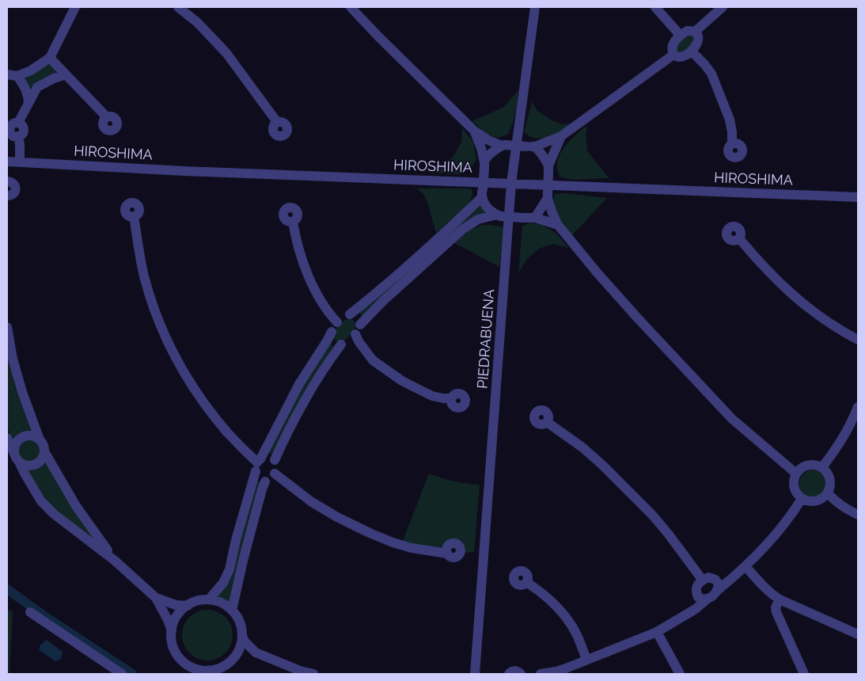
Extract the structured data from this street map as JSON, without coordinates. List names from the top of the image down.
{
  "streets": {
    "street": ["HIROSHIMA", "PIEDRABUENA"]
  },
  "crossings": [
    ["HIROSHIMA", "PIEDRABUENA"]
  ]
}
